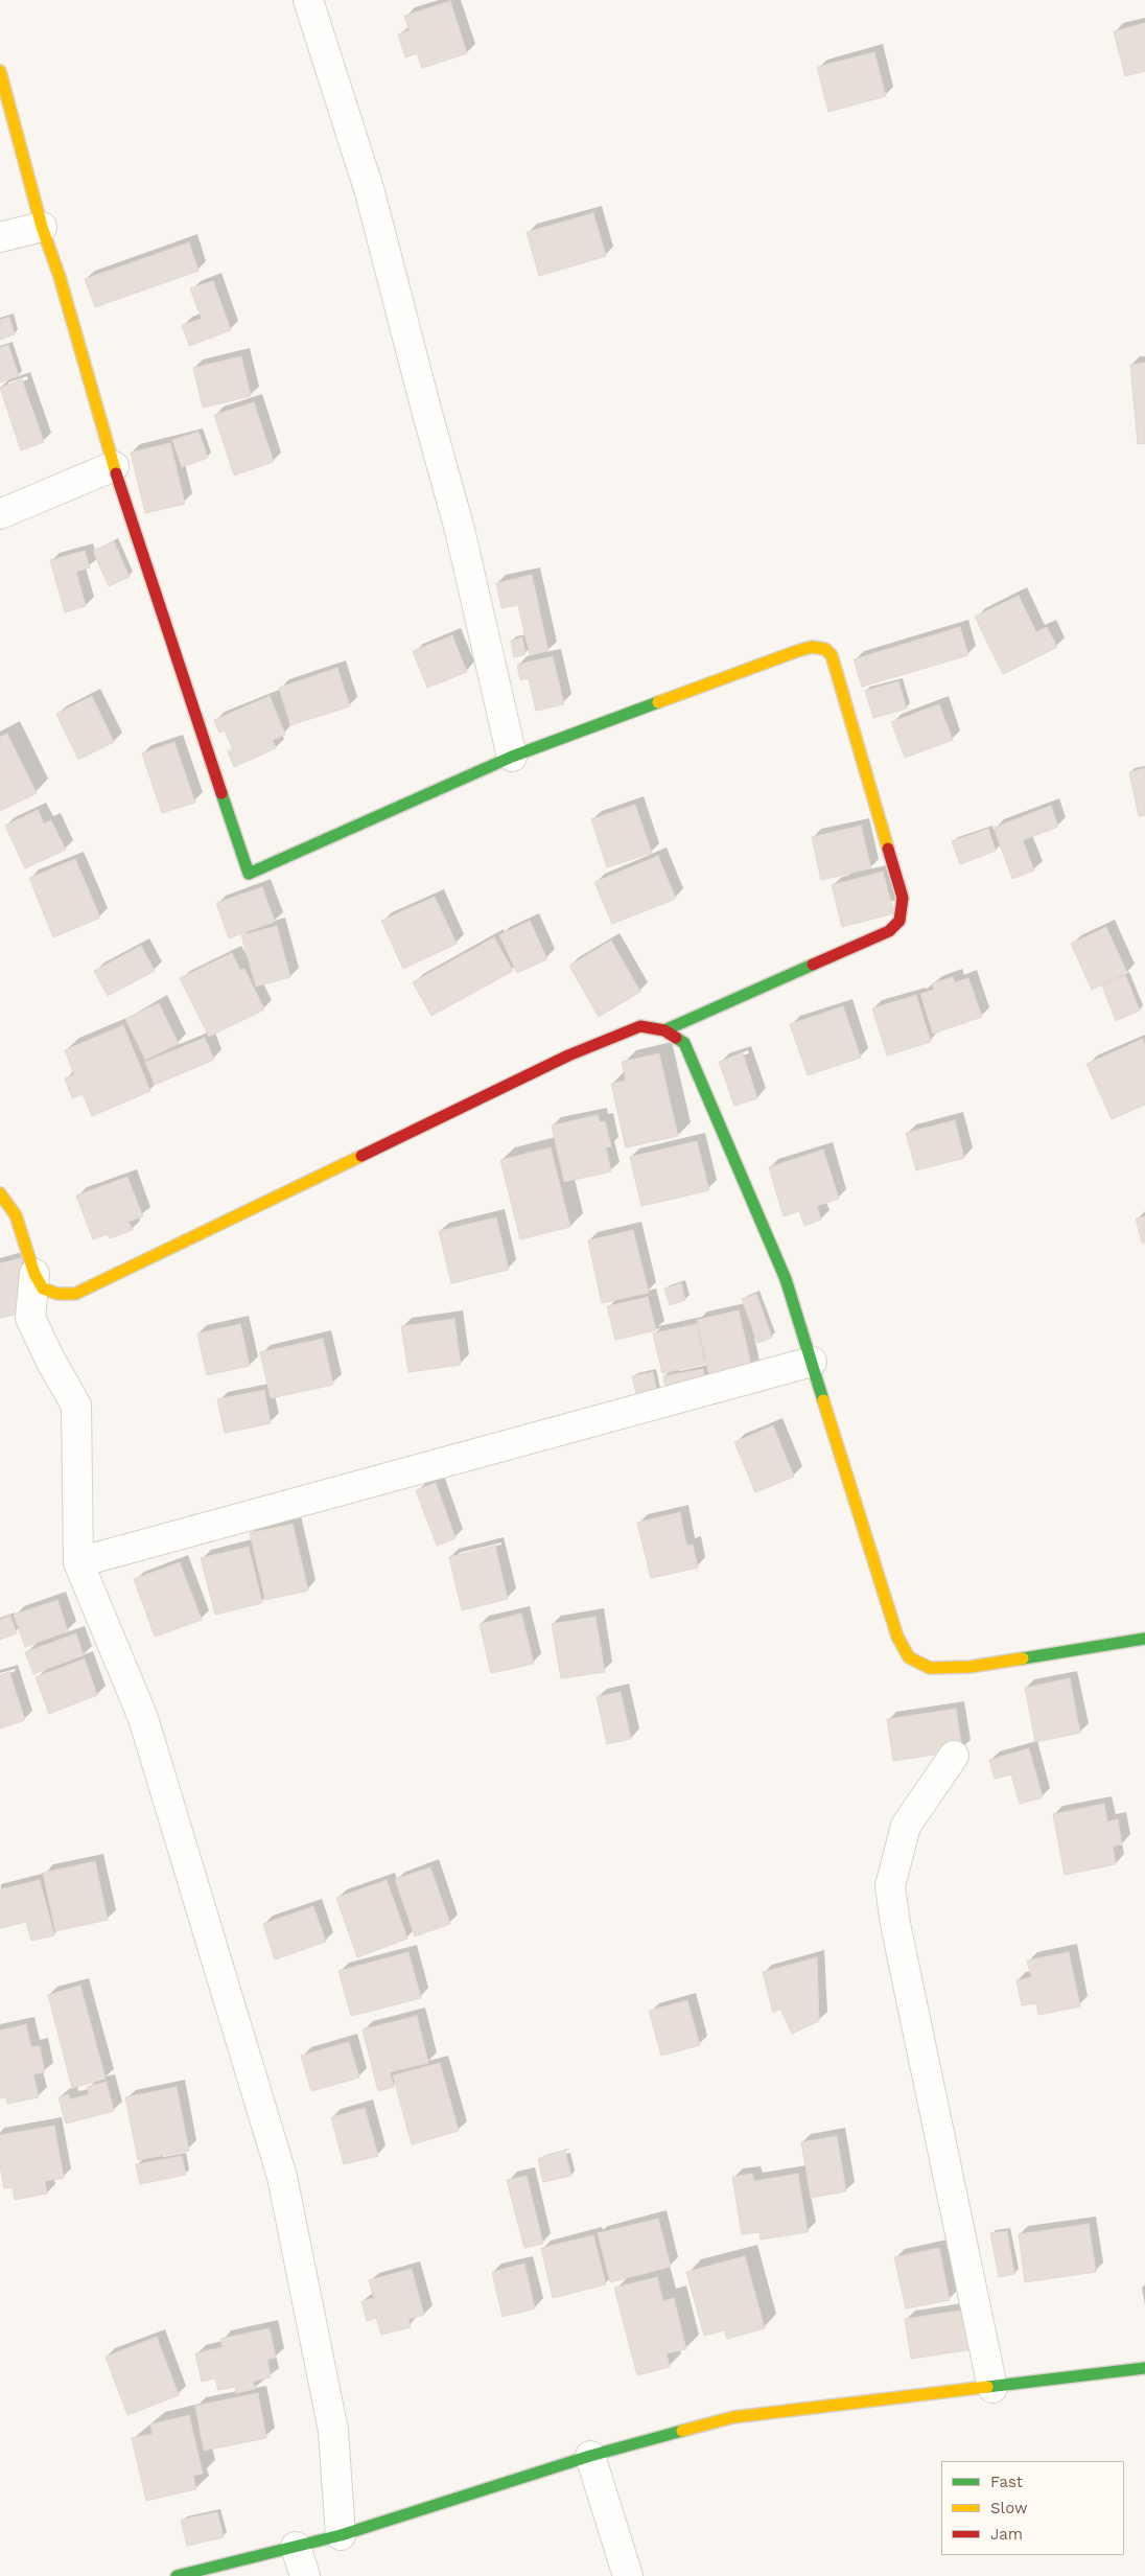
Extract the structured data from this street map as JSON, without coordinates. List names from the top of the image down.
{
  "legend": ["Fast", "Slow", "Jam"]
}
